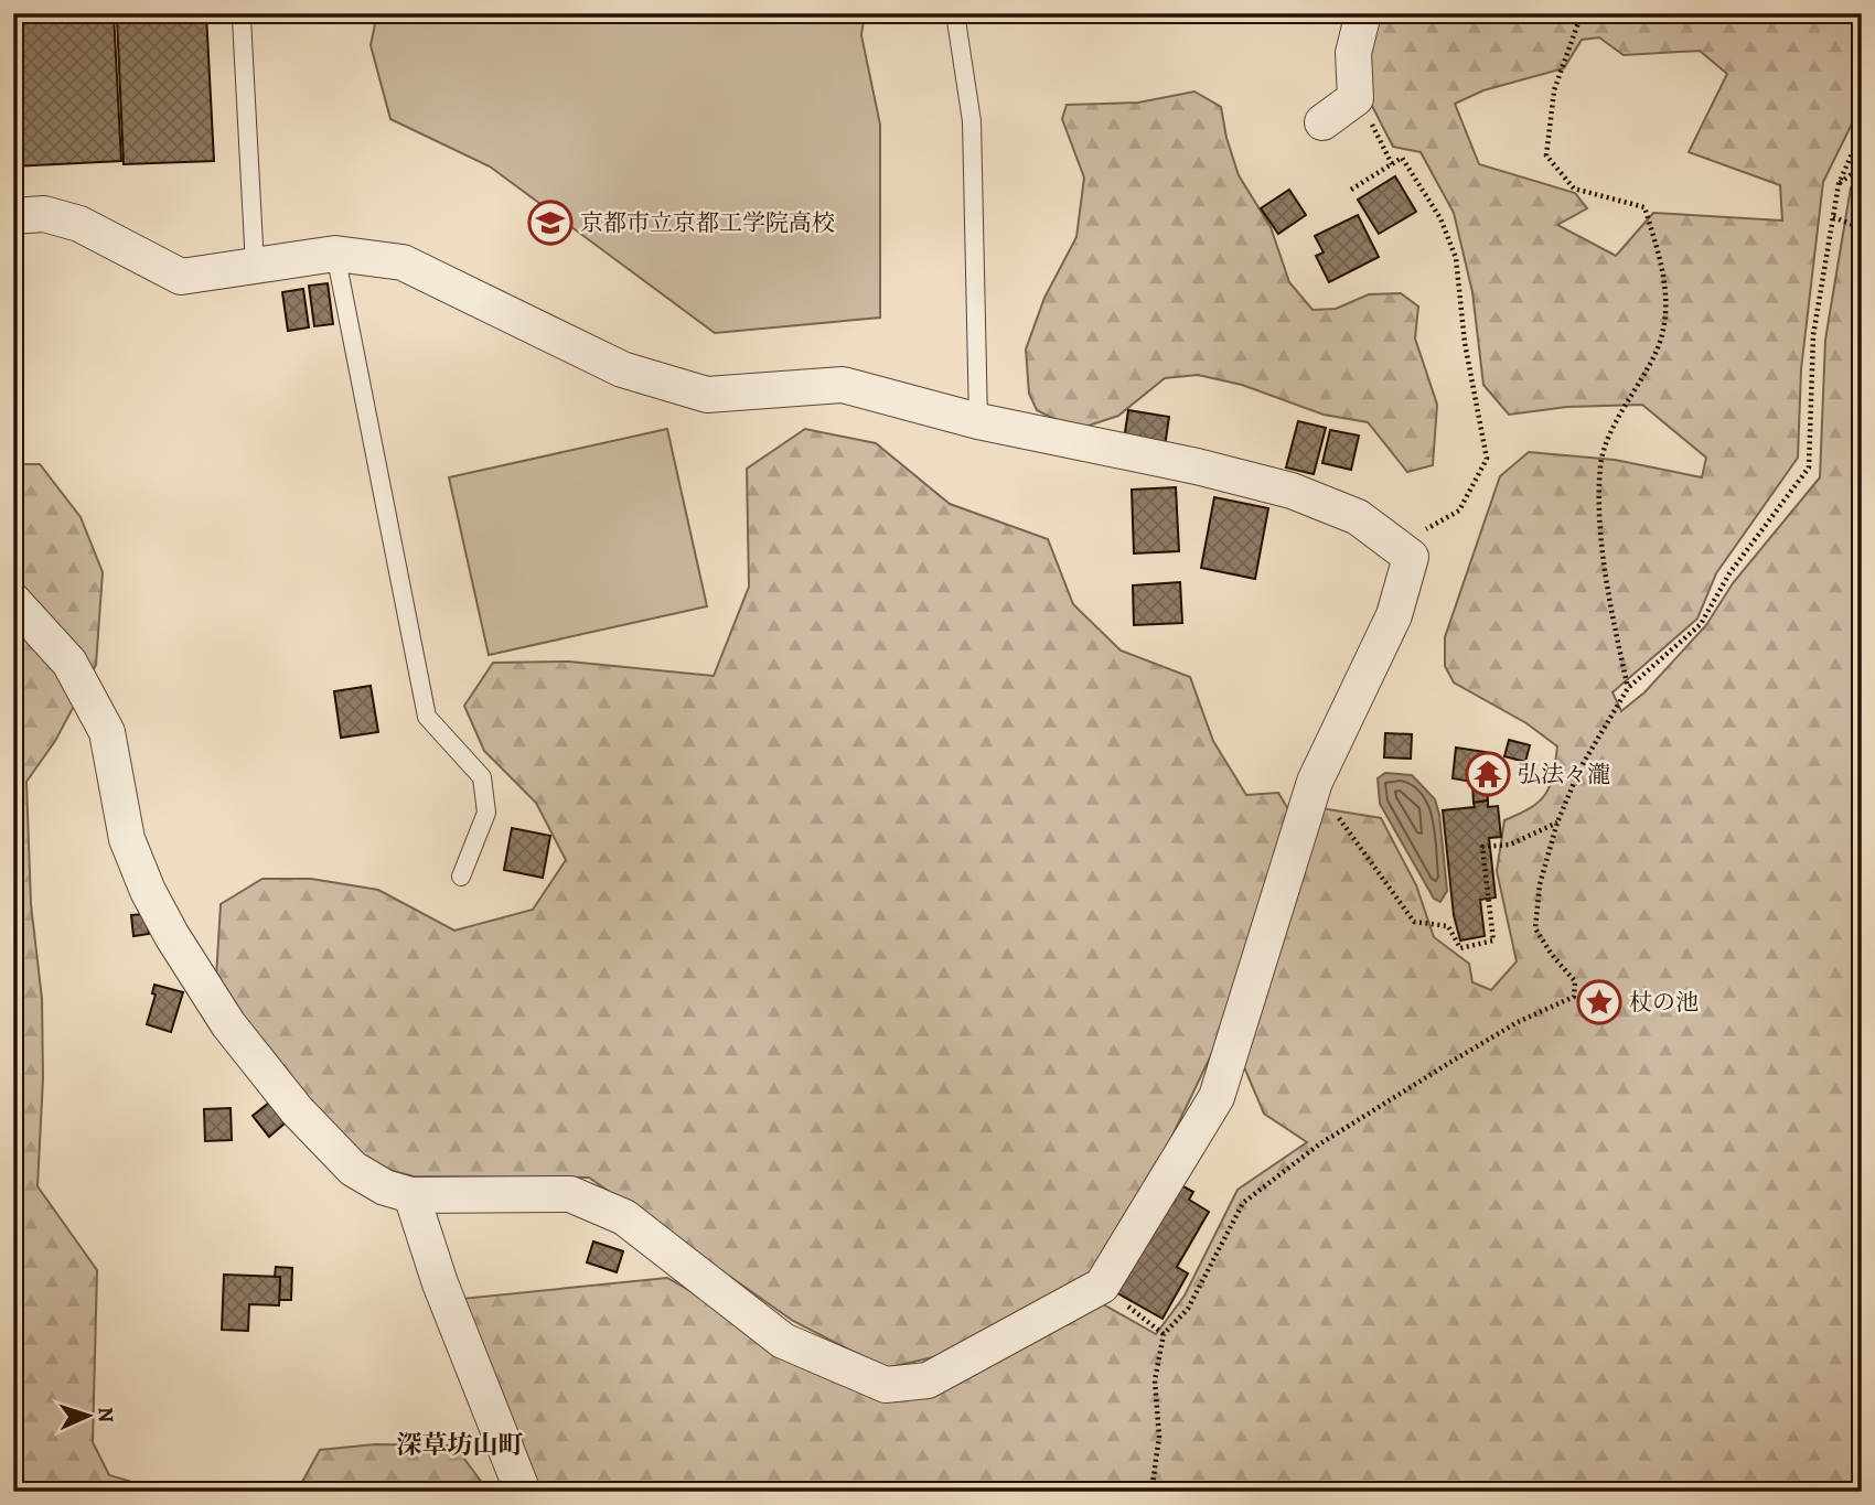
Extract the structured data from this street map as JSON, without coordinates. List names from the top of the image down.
{
  "districts": ["深草坊山町"],
  "places": {
    "school or university": ["京都市立京都工学院高校"],
    "temple": ["弘法々瀧"],
    "place": ["杖の池"]
  },
  "north": "right"
}
